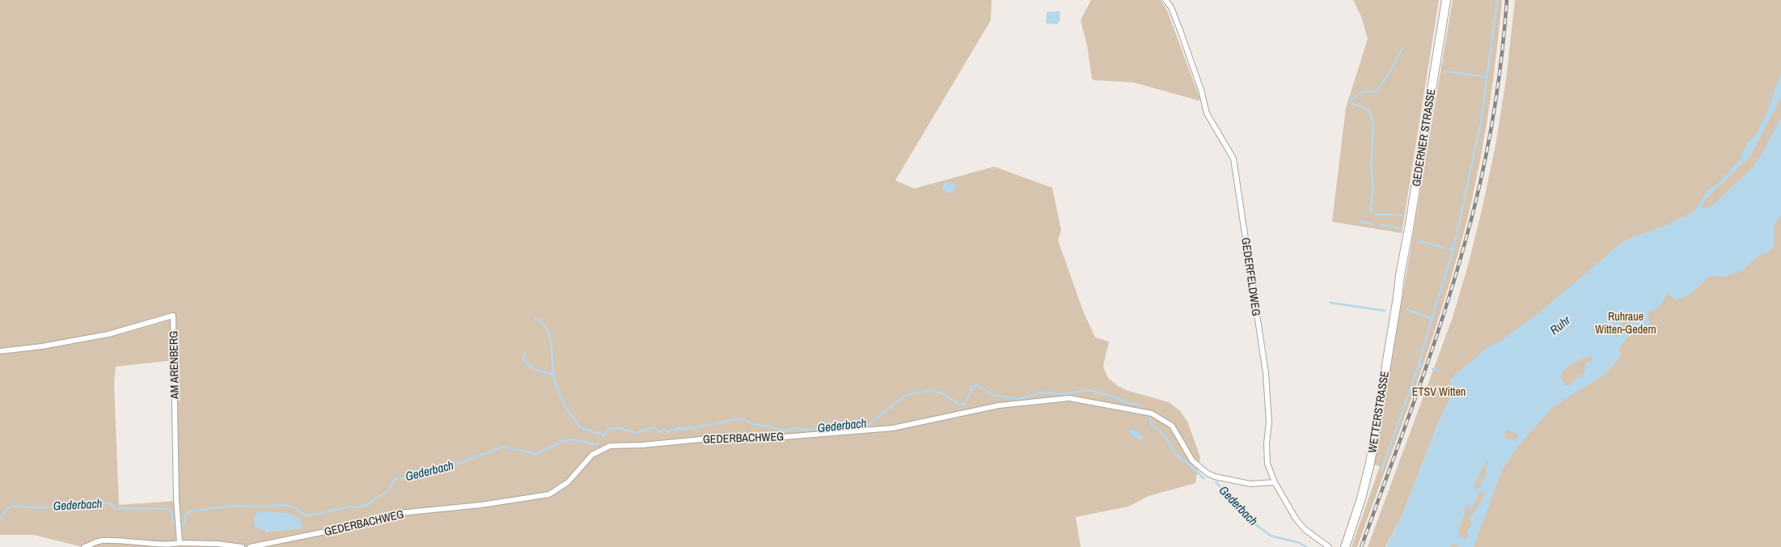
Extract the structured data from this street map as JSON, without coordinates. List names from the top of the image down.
{
  "streets": {
    "main road": ["GEDERNER STRASSE", "WETTERSTRASSE"],
    "street": ["GEDERFELDWEG", "AM ARENBERG", "GEDERBACHWEG"]
  },
  "crossings": [
    ["GEDERNER STRASSE", "WETTERSTRASSE"],
    ["GEDERFELDWEG", "GEDERBACHWEG"]
  ],
  "water": ["Ruhr", "Gederbach"],
  "parks": ["Ruhraue Witten-Gedern", "ETSV Witten"]
}
